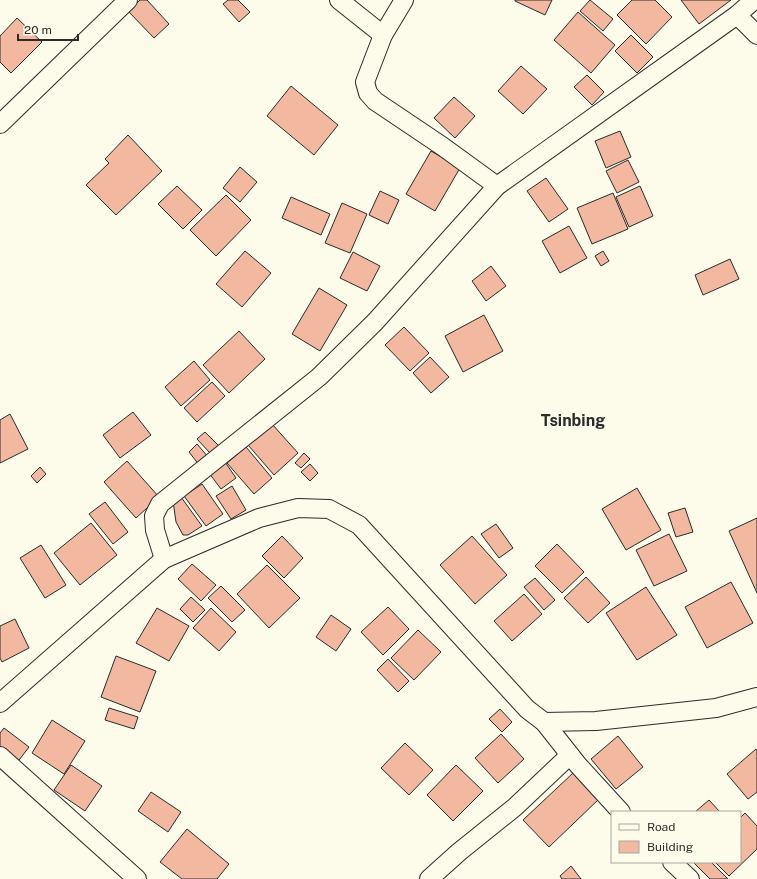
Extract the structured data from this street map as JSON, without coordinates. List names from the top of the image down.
{
  "districts": ["Tsinbing"],
  "legend": ["Road", "Building"],
  "scale_bar": "20 m"
}
